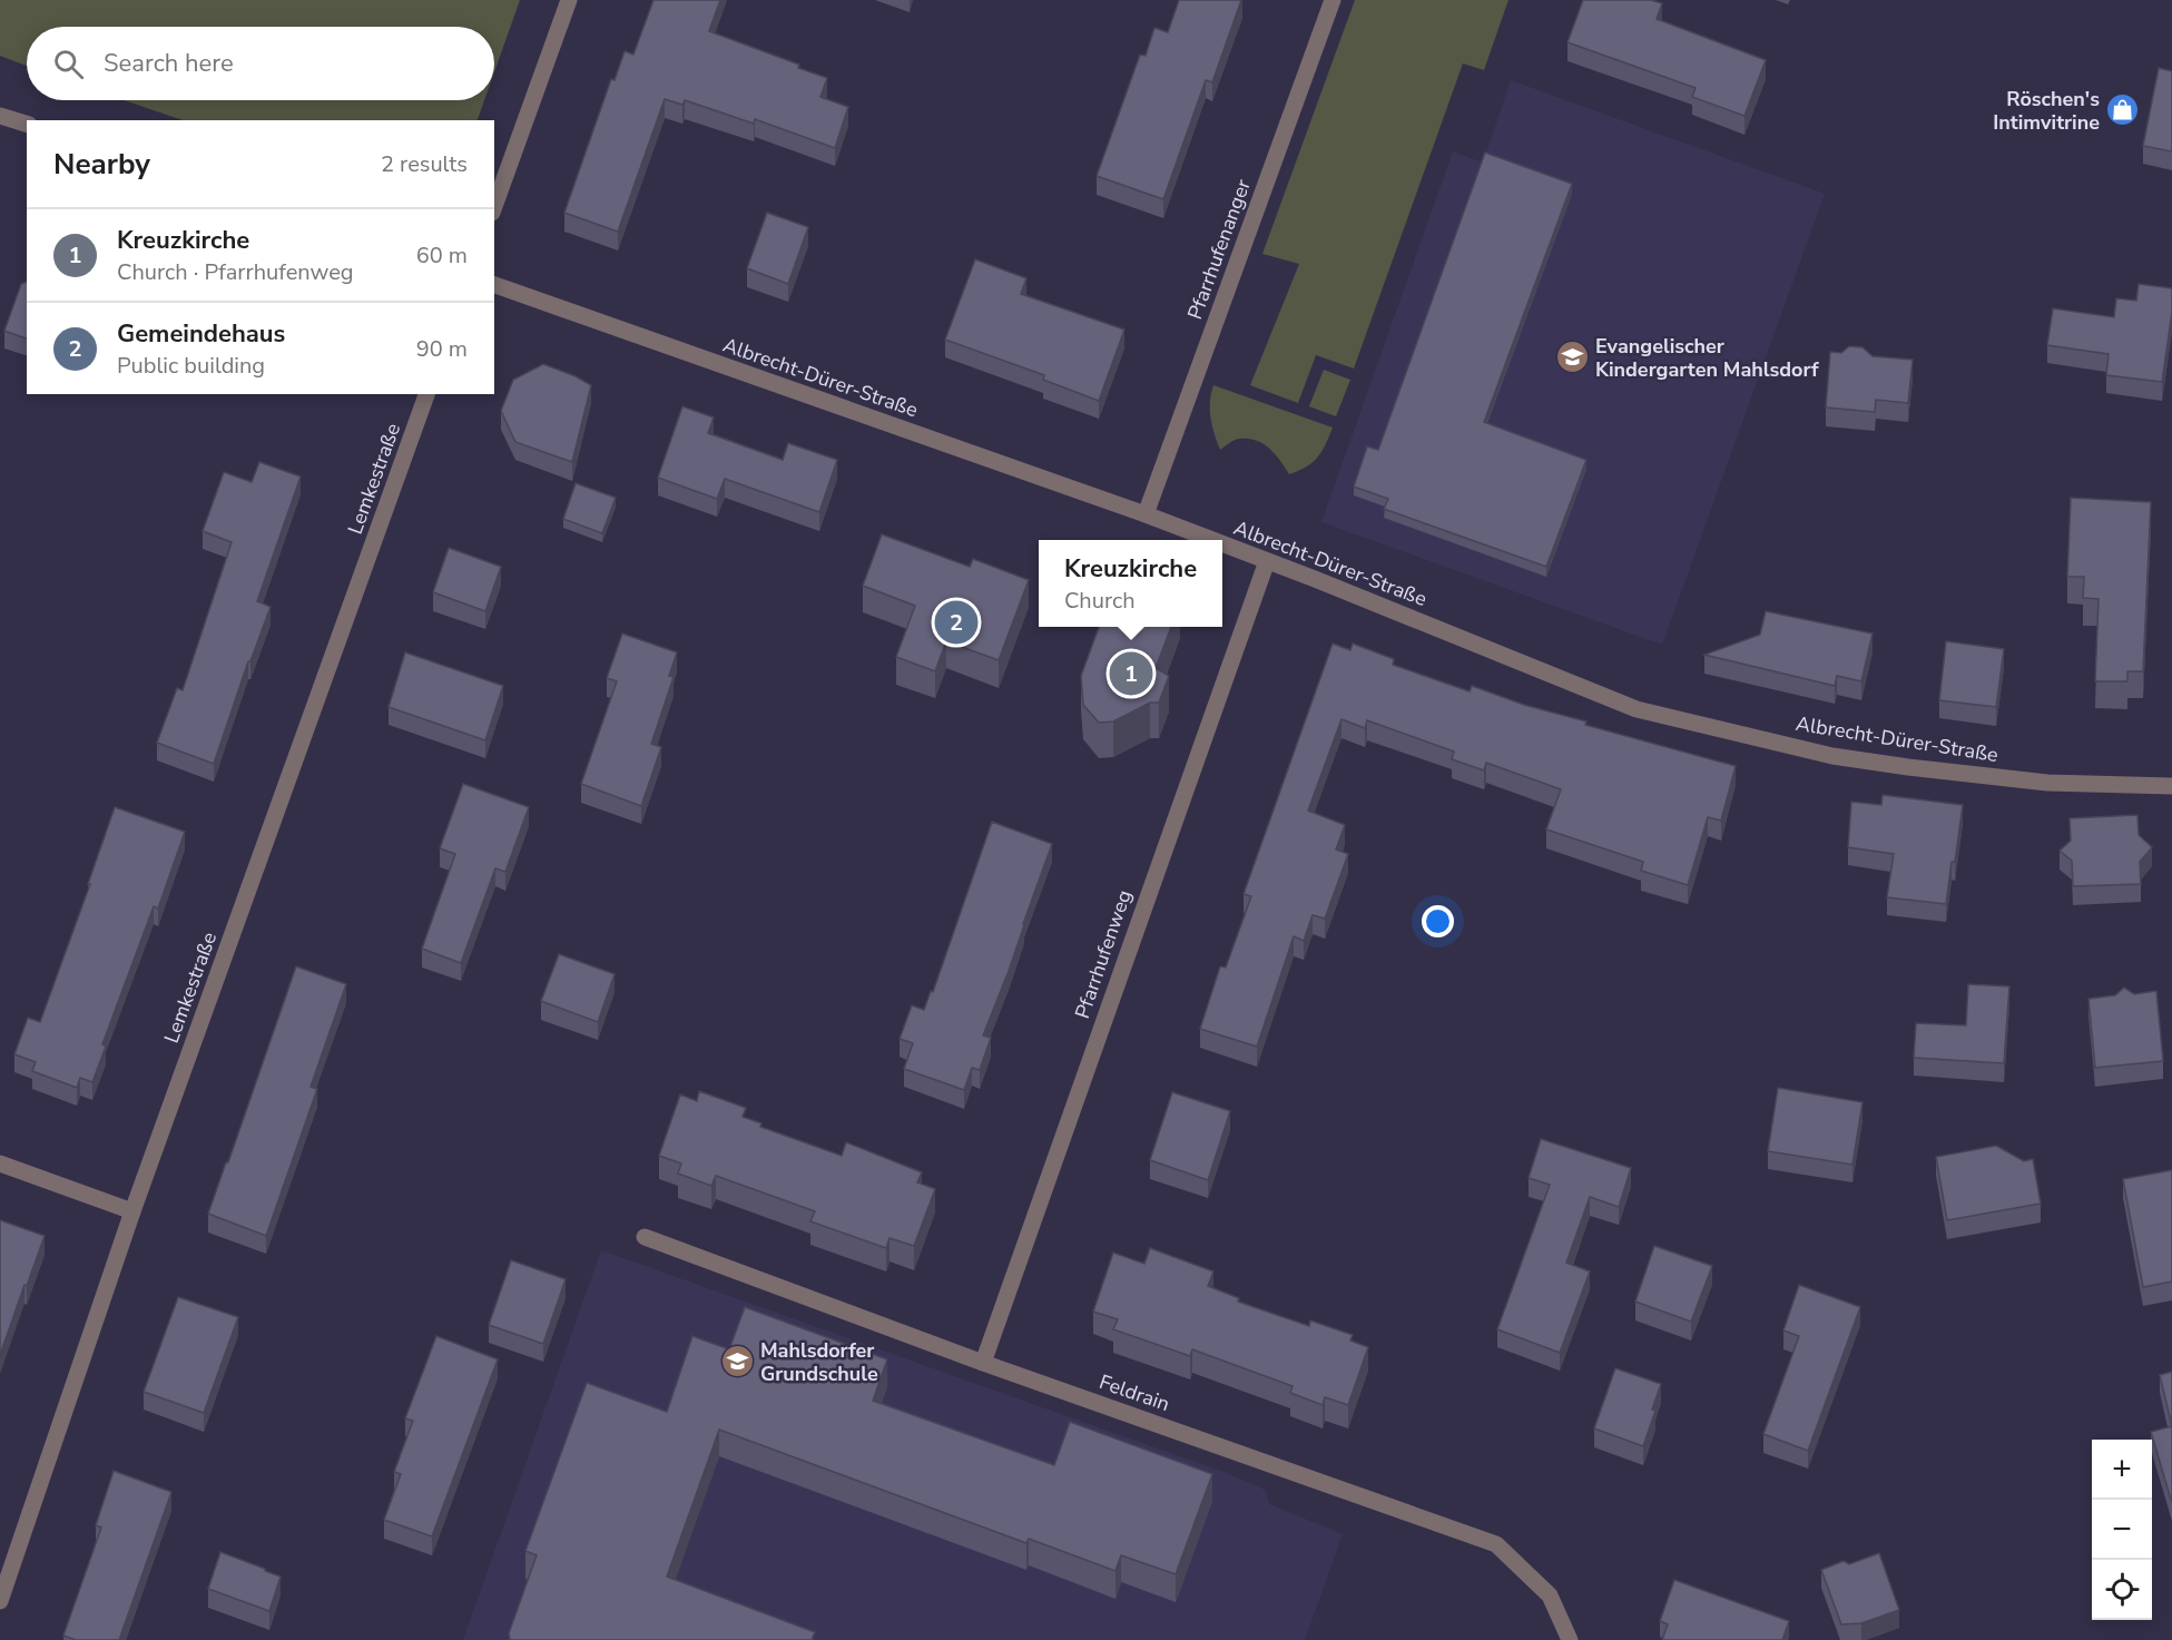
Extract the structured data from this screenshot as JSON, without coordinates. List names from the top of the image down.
{
  "streets": {
    "street": [
      "Pfarrhufenanger",
      "Albrecht-Dürer-Straße",
      "Lemkestraße",
      "Pfarrhufenweg",
      "Feldrain"
    ]
  },
  "crossings": [
    ["Pfarrhufenanger", "Albrecht-Dürer-Straße"],
    ["Albrecht-Dürer-Straße", "Pfarrhufenweg"],
    ["Pfarrhufenweg", "Feldrain"]
  ],
  "places": {
    "shop": ["Röschen's Intimvitrine"],
    "school or university": ["Evangelischer Kindergarten Mahlsdorf", "Mahlsdorfer Grundschule"]
  },
  "page": {
    "search": "Search here",
    "heading": ["Nearby", "2 results"],
    "list": [
      {
        "mark": "1",
        "name": "Kreuzkirche",
        "note": "Church · Pfarrhufenweg",
        "value": "60 m"
      },
      {
        "mark": "2",
        "name": "Gemeindehaus",
        "note": "Public building",
        "value": "90 m"
      }
    ],
    "popup": ["Kreuzkirche", "Church"],
    "pins": ["2", "1"],
    "map_buttons": ["+", "−"]
  }
}
